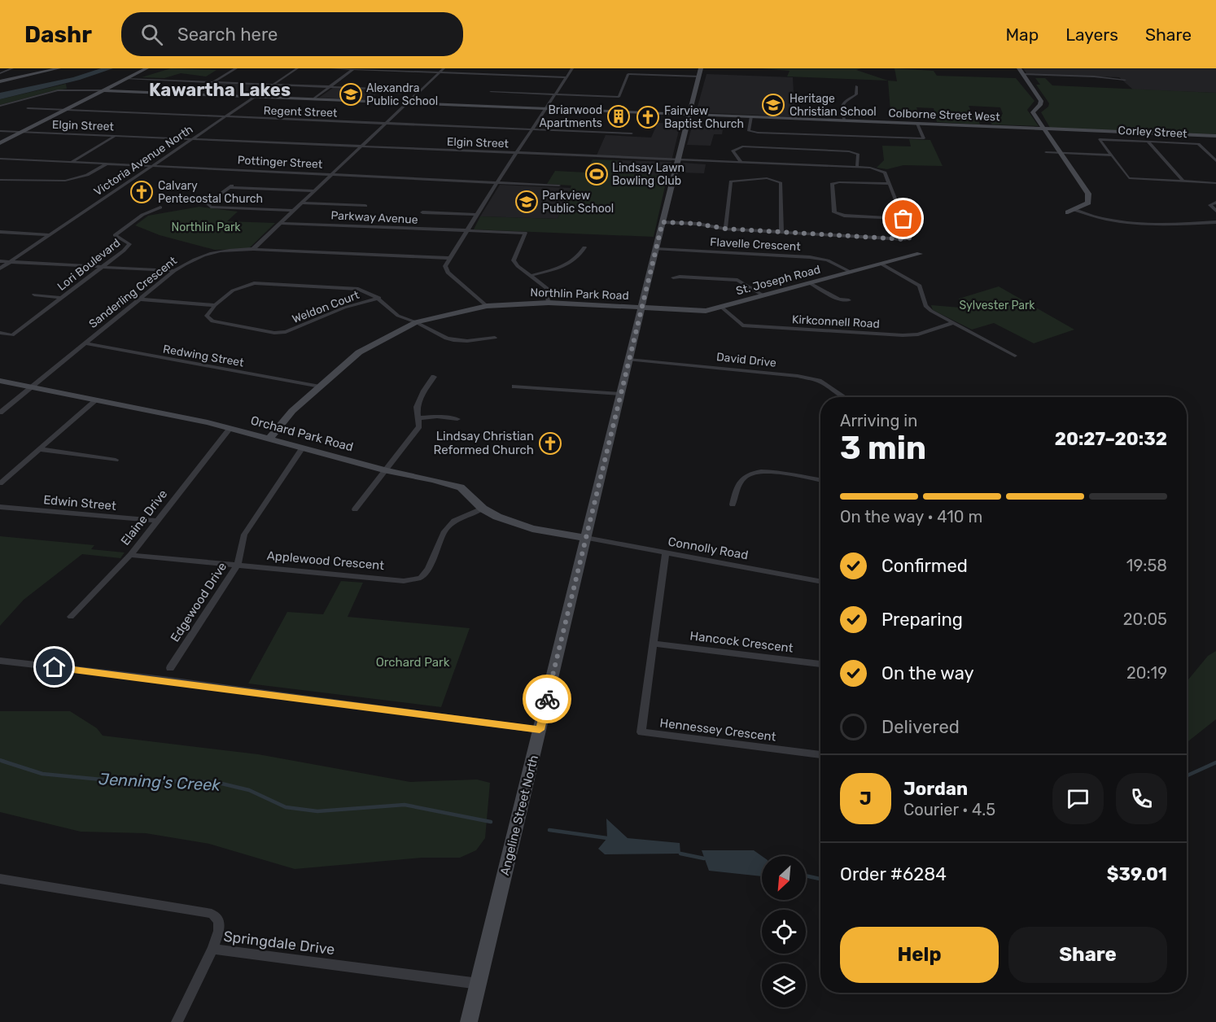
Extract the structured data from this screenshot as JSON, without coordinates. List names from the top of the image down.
{
  "streets": {
    "street": [
      "Regent Street",
      "Colborne Street West",
      "Elgin Street",
      "Corley Street",
      "Victoria Avenue North",
      "Pottinger Street",
      "Parkway Avenue",
      "Flavelle Crescent",
      "Lori Boulevard",
      "St. Joseph Road",
      "Sanderling Crescent",
      "Northlin Park Road",
      "Weldon Court",
      "Kirkconnell Road",
      "Redwing Street",
      "David Drive",
      "Orchard Park Road",
      "Edwin Street",
      "Elaine Drive",
      "Connolly Road",
      "Applewood Crescent",
      "Edgewood Drive",
      "Hancock Crescent",
      "Hennessey Crescent",
      "Angeline Street North",
      "Springdale Drive"
    ]
  },
  "crossings": [
    ["Regent Street", "Victoria Avenue North"],
    ["Colborne Street West", "Victoria Avenue North"],
    ["Colborne Street West", "Angeline Street North"],
    ["Elgin Street", "Victoria Avenue North"],
    ["Elgin Street", "Angeline Street North"],
    ["Victoria Avenue North", "Pottinger Street"],
    ["Flavelle Crescent", "St. Joseph Road"],
    ["Flavelle Crescent", "Angeline Street North"],
    ["St. Joseph Road", "Northlin Park Road"],
    ["St. Joseph Road", "Kirkconnell Road"],
    ["St. Joseph Road", "Angeline Street North"],
    ["Sanderling Crescent", "Redwing Street"],
    ["Sanderling Crescent", "Orchard Park Road"],
    ["Northlin Park Road", "Weldon Court"],
    ["Northlin Park Road", "Redwing Street"],
    ["Northlin Park Road", "Orchard Park Road"],
    ["Northlin Park Road", "Angeline Street North"],
    ["David Drive", "Angeline Street North"],
    ["Orchard Park Road", "Elaine Drive"],
    ["Orchard Park Road", "Connolly Road"],
    ["Orchard Park Road", "Applewood Crescent"],
    ["Orchard Park Road", "Edgewood Drive"],
    ["Orchard Park Road", "Angeline Street North"],
    ["Edwin Street", "Elaine Drive"],
    ["Elaine Drive", "Applewood Crescent"],
    ["Connolly Road", "Hennessey Crescent"],
    ["Connolly Road", "Angeline Street North"],
    ["Applewood Crescent", "Edgewood Drive"],
    ["Hancock Crescent", "Hennessey Crescent"],
    ["Angeline Street North", "Springdale Drive"]
  ],
  "districts": ["Kawartha Lakes"],
  "water": ["Jenning's Creek"],
  "parks": ["Northlin Park", "Sylvester Park", "Orchard Park"],
  "places": {
    "school or university": ["Alexandra Public School", "Heritage Christian School", "Parkview Public School"],
    "building": ["Briarwood Apartments"],
    "church": ["Fairview Baptist Church", "Calvary Pentecostal Church", "Lindsay Christian Reformed Church"],
    "sports": ["Lindsay Lawn Bowling Club"]
  },
  "north": "bottom left",
  "page": {
    "header": "Dashr",
    "search": "Search here",
    "nav": ["Map", "Layers", "Share"],
    "heading": ["3 min", "Arriving in", "20:27–20:32"],
    "panel": [
      "Jordan",
      "Courier · 4.5",
      "Order #6284",
      "$39.01"
    ],
    "bar": "On the way · 410 m",
    "list": [
      ["Confirmed", "19:58"],
      ["Preparing", "20:05"],
      ["On the way", "20:19"],
      "Delivered"
    ],
    "round": "J",
    "buttons": ["Help", "Share"]
  }
}
